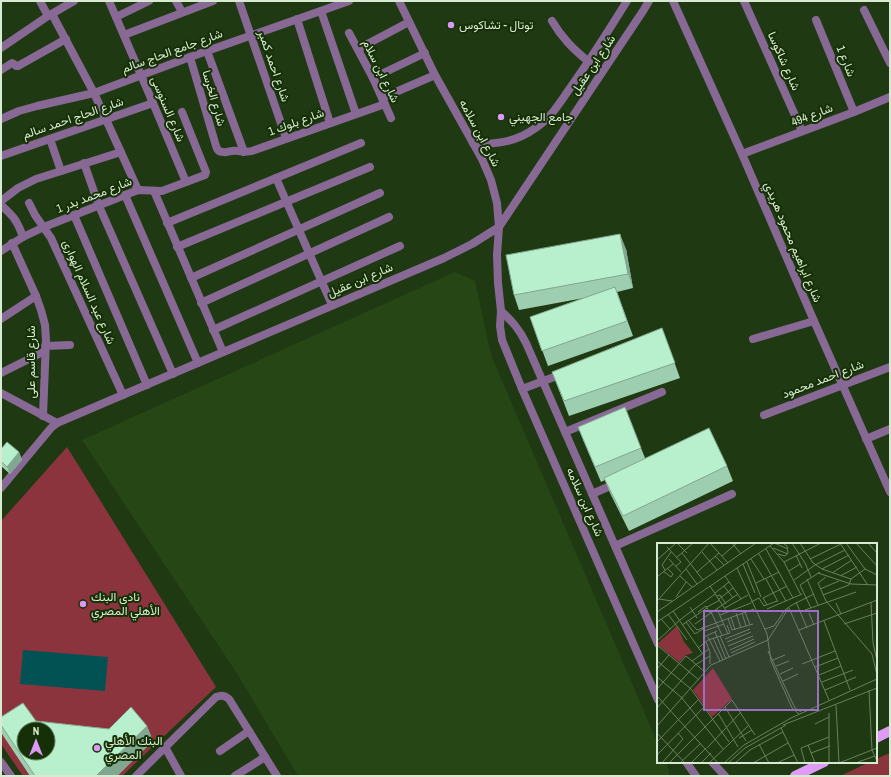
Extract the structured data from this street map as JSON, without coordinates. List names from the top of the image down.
{
  "streets": {
    "street": [
      "شارع جامع الحاج سالم",
      "شارع شاكوسا",
      "شارع 1",
      "شارع ابن عقيل",
      "شارع احمد كمبر",
      "شارع ابن سلام",
      "شارع الخرسا",
      "شارع السنوسى",
      "شارع 494",
      "شارع الحاج احمد سالم",
      "شارع بلوك 1",
      "شارع ابن سلامه",
      "شارع محمد بدر 1",
      "شارع ابراهيم محمود هريدي",
      "شارع عبد السلام الهوارى",
      "شارع قاسم على",
      "شارع احمد محمود"
    ]
  },
  "crossings": [
    ["شارع جامع الحاج سالم", "شارع احمد كمبر"],
    ["شارع جامع الحاج سالم", "شارع الخرسا"],
    ["شارع جامع الحاج سالم", "شارع السنوسى"],
    ["شارع شاكوسا", "شارع 494"],
    ["شارع 1", "شارع 494"],
    ["شارع ابن عقيل", "شارع ابن سلامه"],
    ["شارع ابن عقيل", "شارع عبد السلام الهوارى"],
    ["شارع احمد كمبر", "شارع بلوك 1"],
    ["شارع ابن سلام", "شارع بلوك 1"],
    ["شارع الخرسا", "شارع بلوك 1"],
    ["شارع السنوسى", "شارع الحاج احمد سالم"],
    ["شارع السنوسى", "شارع محمد بدر 1"],
    ["شارع 494", "شارع ابراهيم محمود هريدي"],
    ["شارع بلوك 1", "شارع ابن سلامه"],
    ["شارع محمد بدر 1", "شارع عبد السلام الهوارى"],
    ["شارع محمد بدر 1", "شارع قاسم على"],
    ["شارع ابراهيم محمود هريدي", "شارع احمد محمود"]
  ],
  "places": [
    "توتال - تشاكوس",
    "جامع الجهيني",
    "نادي البنك الأهلي المصري",
    "البنك الأهلي المصري"
  ],
  "north": "top"
}
